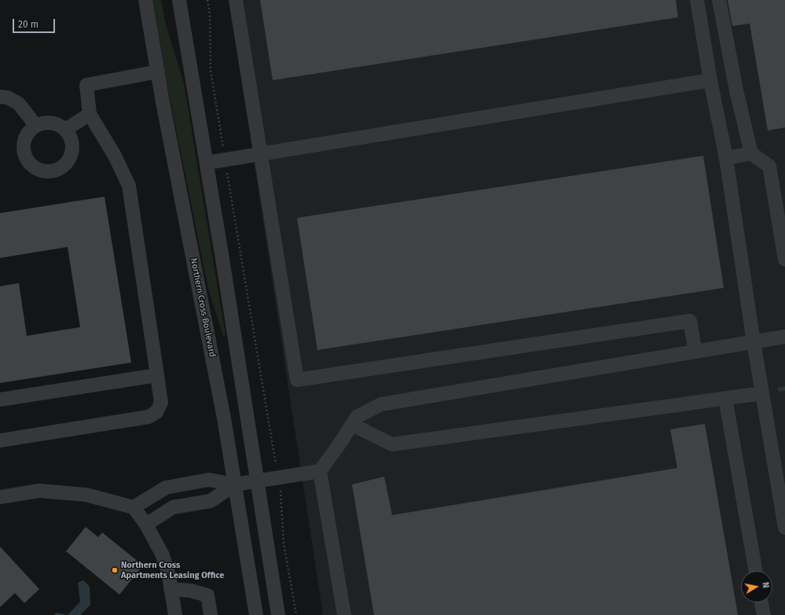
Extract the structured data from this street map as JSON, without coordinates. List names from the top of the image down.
{
  "streets": {
    "street": ["Northern Cross Boulevard"]
  },
  "places": ["Northern Cross Apartments Leasing Office"],
  "scale_bar": "20 m",
  "north": "right"
}
